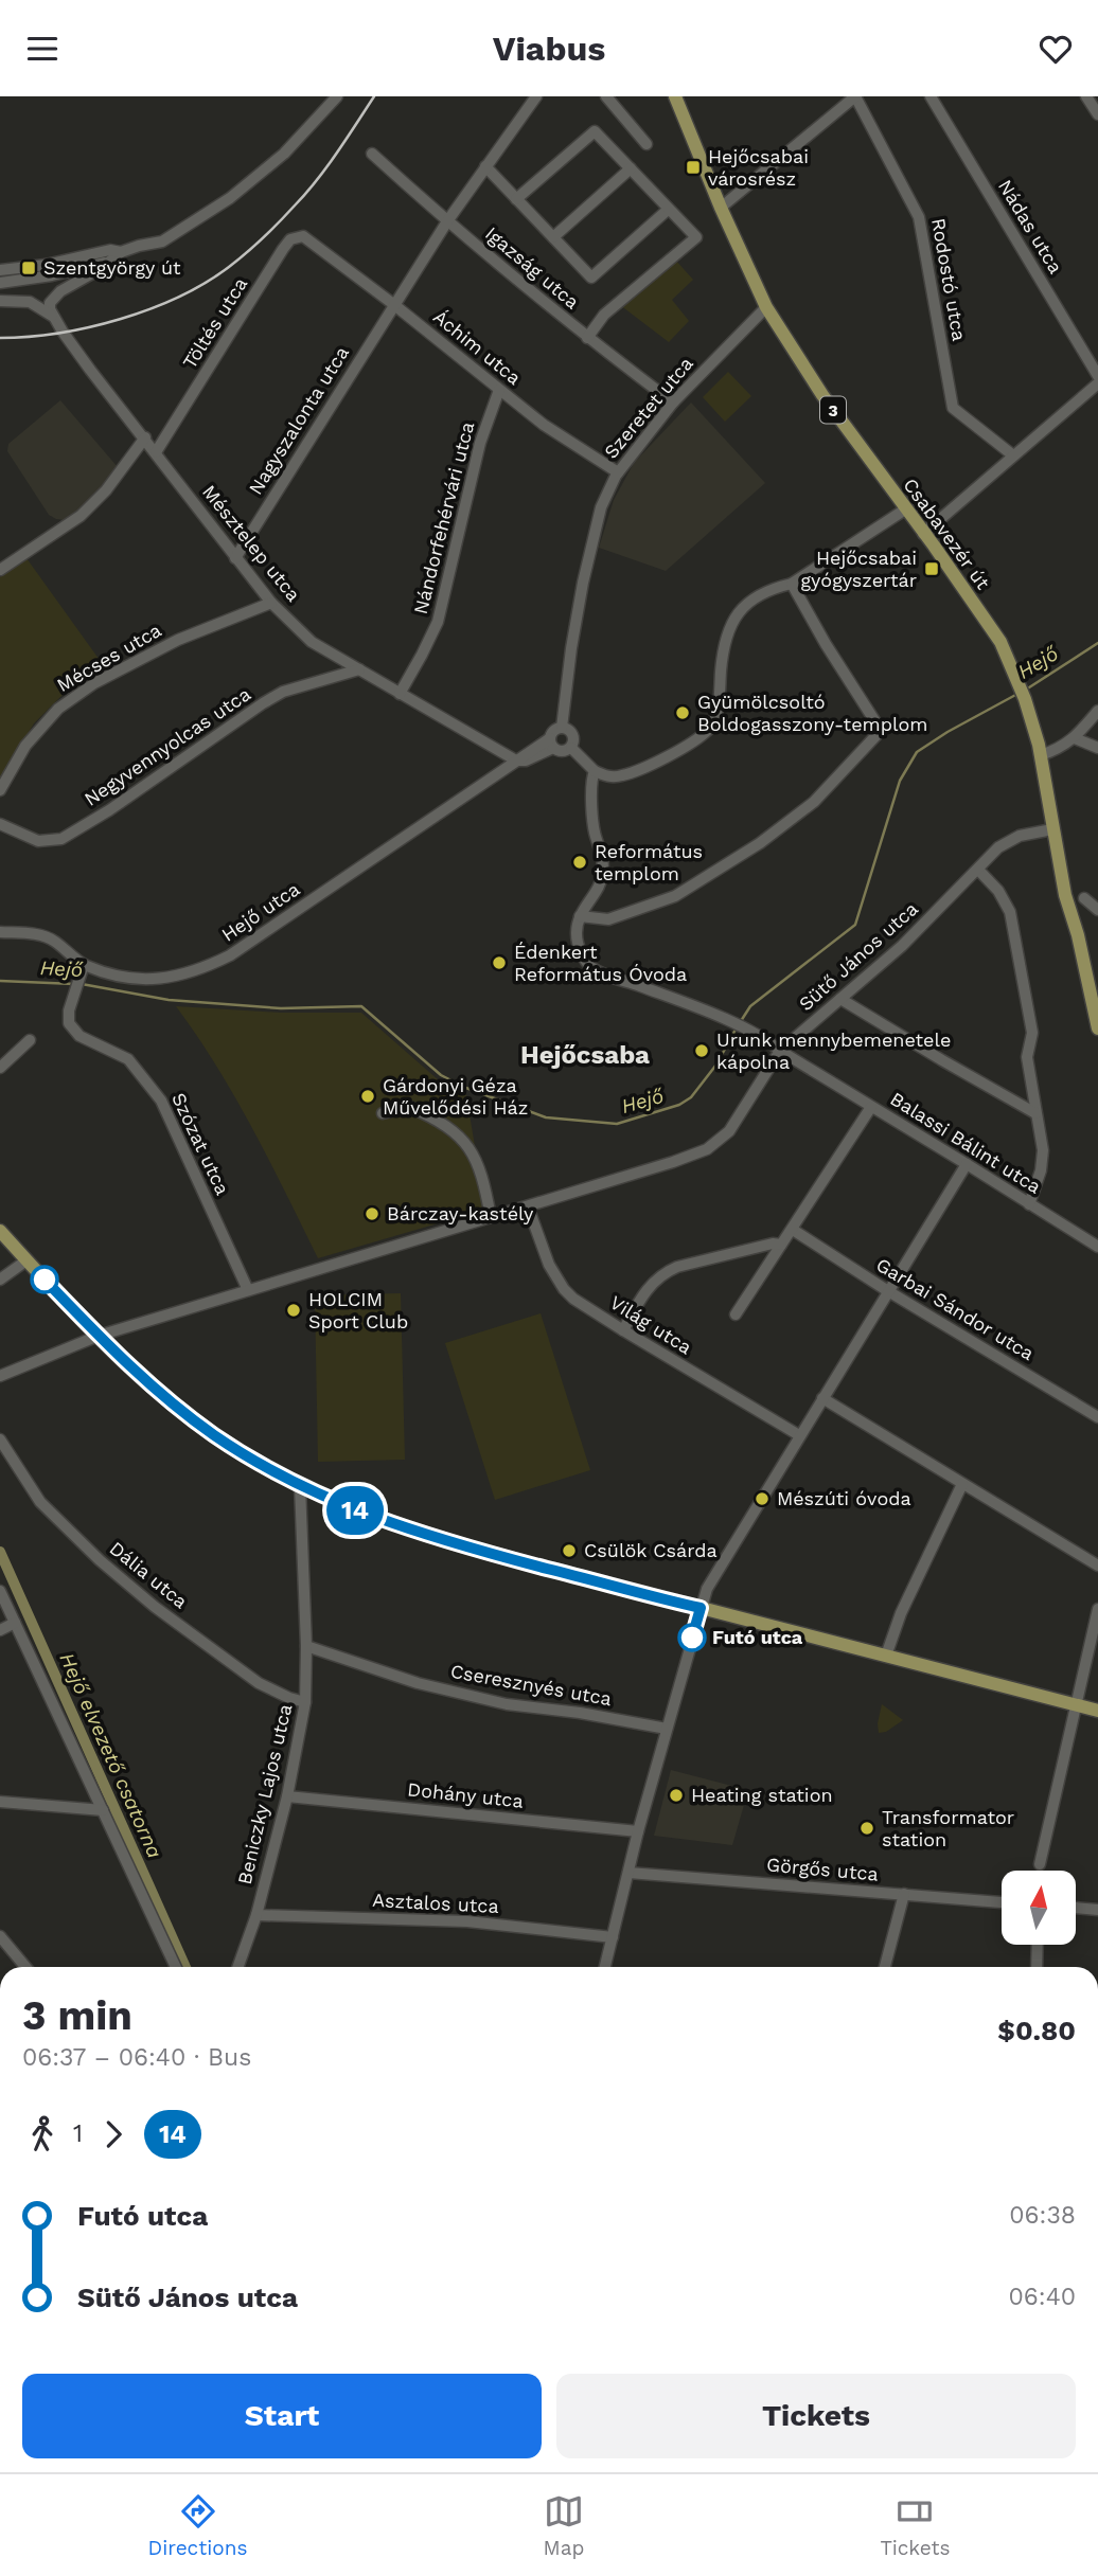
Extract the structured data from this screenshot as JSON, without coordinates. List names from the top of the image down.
{
  "streets": {
    "main road": ["3", "Csabavezér út"],
    "street": [
      "Nádas utca",
      "Igazság utca",
      "Rodostó utca",
      "Töltés utca",
      "Áchim utca",
      "Szeretet utca",
      "Nagyszalonta utca",
      "Nándorfehérvári utca",
      "Mésztelep utca",
      "Mécses utca",
      "Negyvennyolcas utca",
      "Hejő utca",
      "Sütő János utca",
      "Balassi Bálint utca",
      "Szózat utca",
      "Garbai Sándor utca",
      "Világ utca",
      "Dália utca",
      "Cseresznyés utca",
      "Beniczky Lajos utca",
      "Dohány utca",
      "Görgős utca",
      "Asztalos utca"
    ]
  },
  "crossings": [
    ["Igazság utca", "Szeretet utca"],
    ["Igazság utca", "Nagyszalonta utca"],
    ["Töltés utca", "Áchim utca"],
    ["Töltés utca", "Mésztelep utca"],
    ["Áchim utca", "Szeretet utca"],
    ["Áchim utca", "Nagyszalonta utca"],
    ["Áchim utca", "Nándorfehérvári utca"],
    ["Szeretet utca", "Csabavezér út"],
    ["Szeretet utca", "Hejő utca"],
    ["Nagyszalonta utca", "Mésztelep utca"],
    ["Nándorfehérvári utca", "Mésztelep utca"],
    ["Csabavezér út", "Sütő János utca"],
    ["Mésztelep utca", "Mécses utca"],
    ["Mésztelep utca", "Negyvennyolcas utca"],
    ["Mésztelep utca", "Hejő utca"],
    ["Hejő utca", "Szózat utca"],
    ["Sütő János utca", "Balassi Bálint utca"],
    ["Sütő János utca", "Szózat utca"],
    ["Sütő János utca", "Világ utca"],
    ["Dália utca", "Beniczky Lajos utca"],
    ["Cseresznyés utca", "Beniczky Lajos utca"],
    ["Beniczky Lajos utca", "Dohány utca"],
    ["Beniczky Lajos utca", "Asztalos utca"]
  ],
  "districts": ["Hejőcsaba"],
  "water": ["Hejő", "Hejő elvezető csatorna"],
  "places": {
    "transit": ["Hejőcsabai városrész", "Szentgyörgy út", "Hejőcsabai gyógyszertár"],
    "other": [
      "Gyümölcsoltó Boldogasszony-templom",
      "Református templom",
      "Édenkert Református Óvoda",
      "Urunk mennybemenetele kápolna",
      "Gárdonyi Géza Művelődési Ház",
      "Bárczay-kastély",
      "HOLCIM Sport Club",
      "Mészúti óvoda",
      "Csülök Csárda",
      "Futó utca",
      "Heating station",
      "Transformator station"
    ]
  },
  "lines": ["bus line 14"],
  "north": "top",
  "page": {
    "header": "Viabus",
    "on_map": "14",
    "heading": ["3 min", "06:37 – 06:40 · Bus", "$0.80"],
    "legs": ["1", "14"],
    "list": [
      {
        "name": "Futó utca",
        "value": "06:38"
      },
      {
        "name": "Sütő János utca",
        "value": "06:40"
      }
    ],
    "buttons": ["Start", "Tickets"],
    "tabs": ["Directions", "Map", "Tickets"]
  }
}
